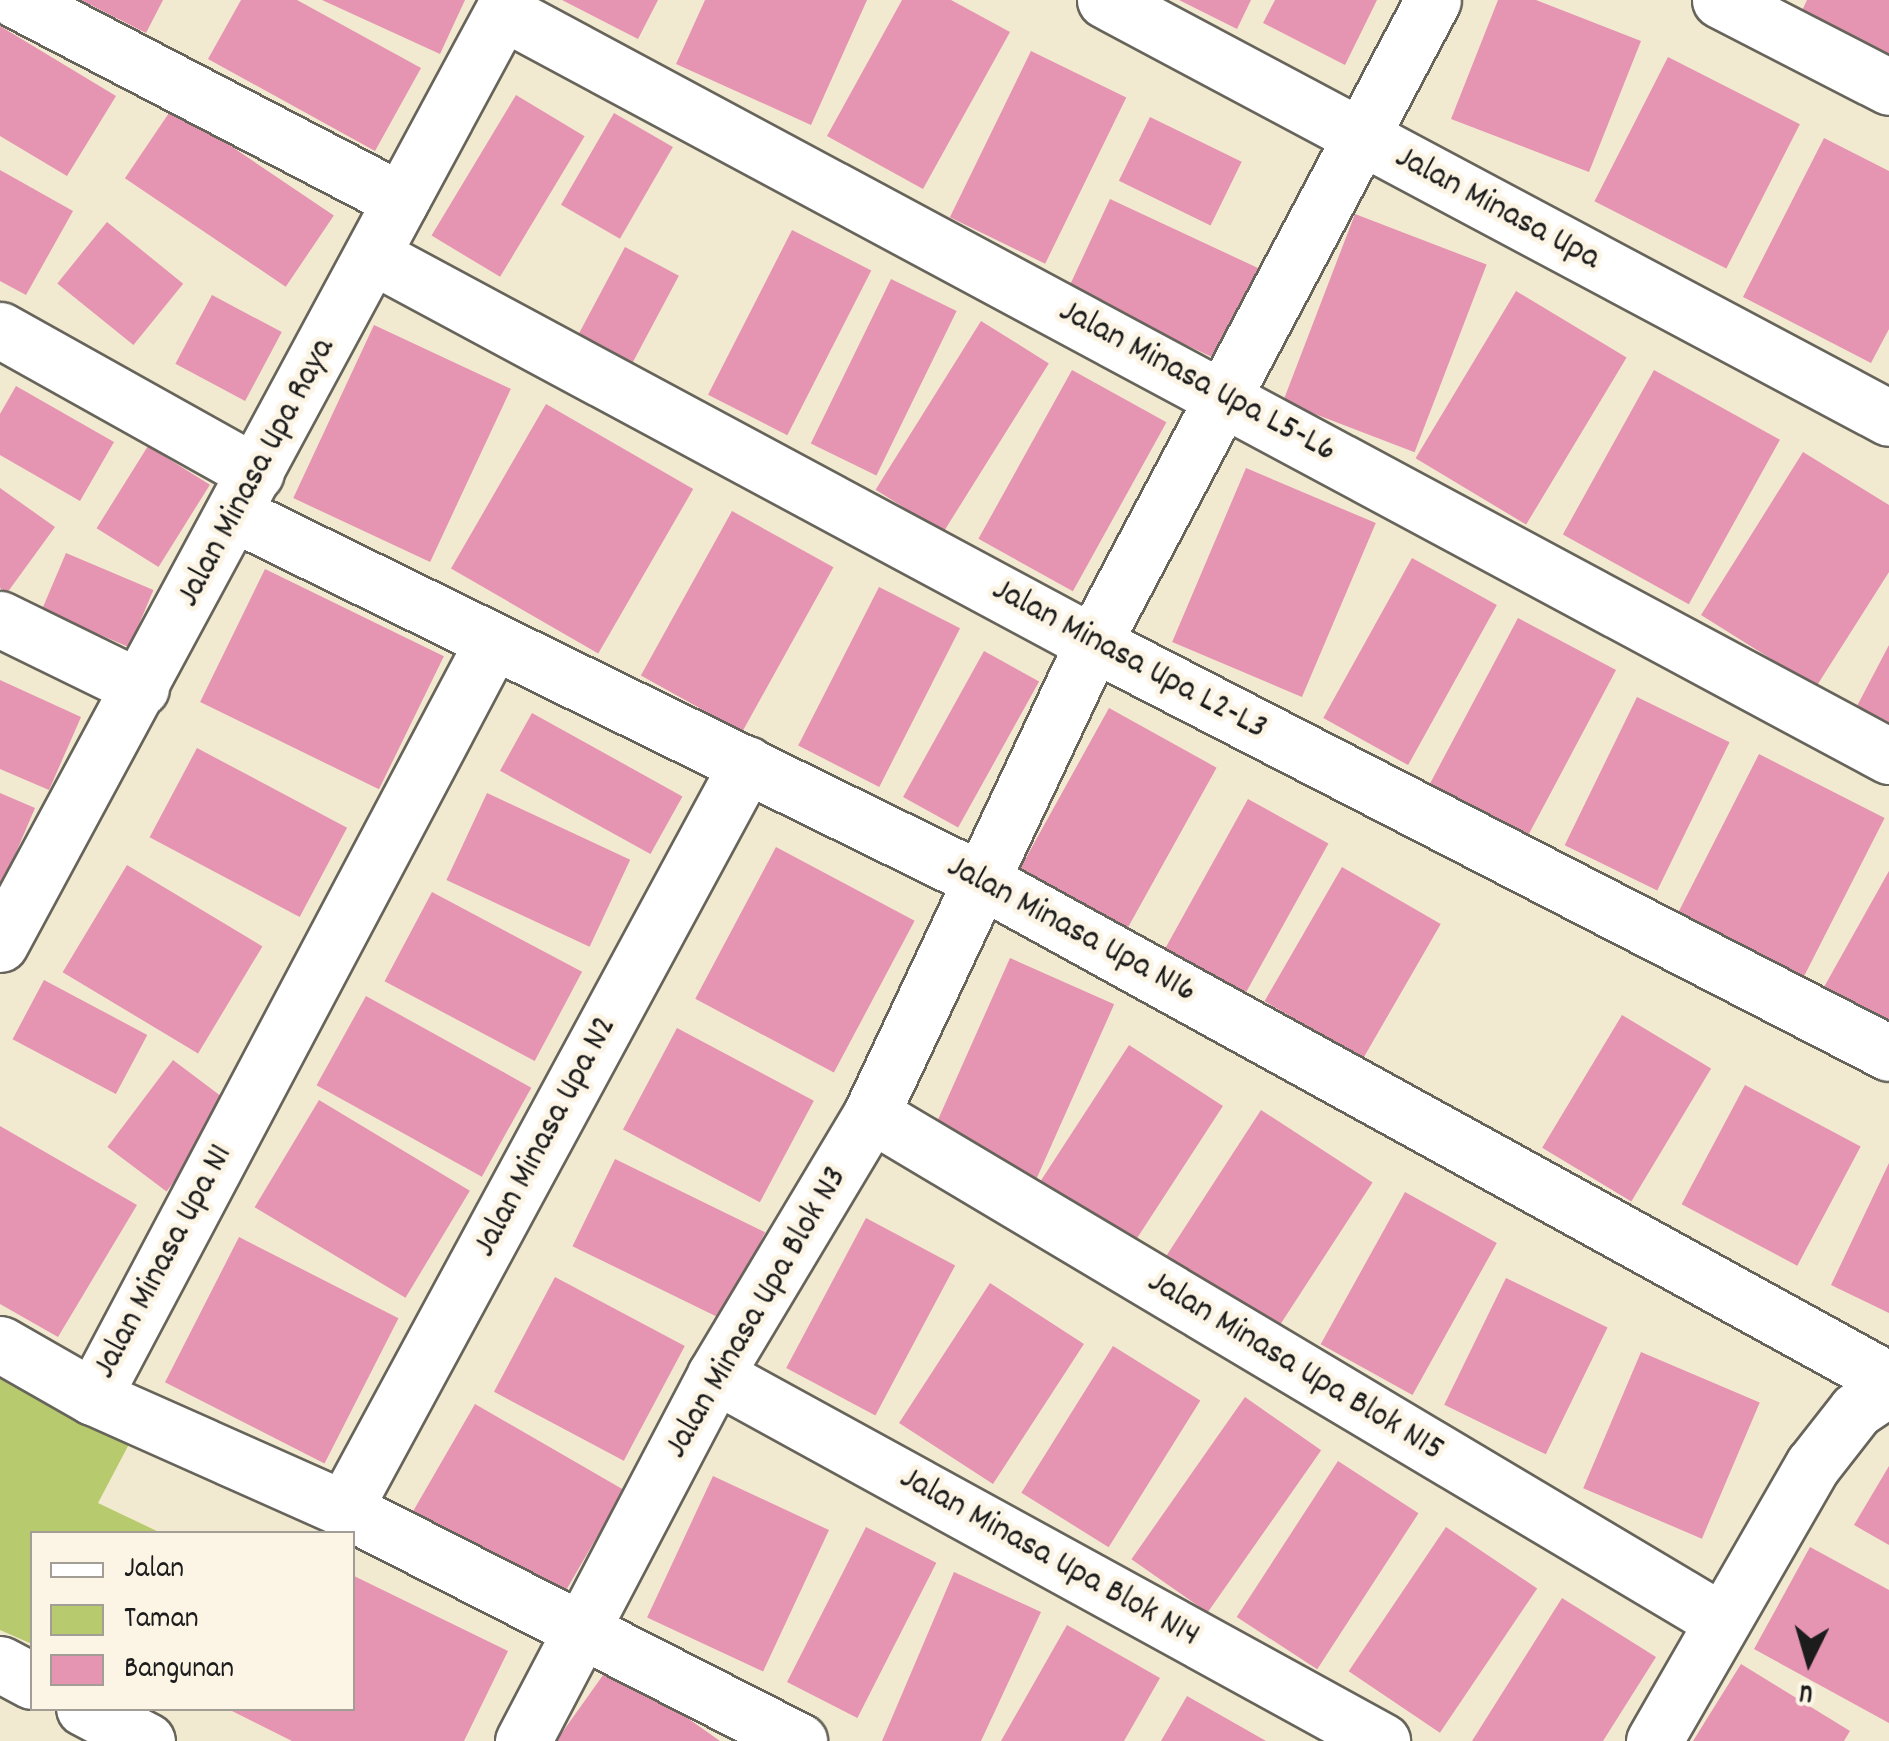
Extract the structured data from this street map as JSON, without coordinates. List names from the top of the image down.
{
  "streets": {
    "street": [
      "Jalan Minasa Upa",
      "Jalan Minasa Upa L5-L6",
      "Jalan Minasa Upa Raya",
      "Jalan Minasa Upa L2-L3",
      "Jalan Minasa Upa N16",
      "Jalan Minasa Upa N2",
      "Jalan Minasa Upa N1",
      "Jalan Minasa Upa Blok N3",
      "Jalan Minasa Upa Blok N15",
      "Jalan Minasa Upa Blok N14"
    ]
  },
  "crossings": [
    ["Jalan Minasa Upa", "Jalan Minasa Upa Blok N3"],
    ["Jalan Minasa Upa L5-L6", "Jalan Minasa Upa Raya"],
    ["Jalan Minasa Upa L5-L6", "Jalan Minasa Upa Blok N3"],
    ["Jalan Minasa Upa Raya", "Jalan Minasa Upa L2-L3"],
    ["Jalan Minasa Upa Raya", "Jalan Minasa Upa N16"],
    ["Jalan Minasa Upa L2-L3", "Jalan Minasa Upa Blok N3"],
    ["Jalan Minasa Upa N16", "Jalan Minasa Upa N2"],
    ["Jalan Minasa Upa N16", "Jalan Minasa Upa N1"],
    ["Jalan Minasa Upa N16", "Jalan Minasa Upa Blok N3"],
    ["Jalan Minasa Upa N2", "Jalan Minasa Upa N1"],
    ["Jalan Minasa Upa N1", "Jalan Minasa Upa Blok N3"],
    ["Jalan Minasa Upa Blok N3", "Jalan Minasa Upa Blok N15"],
    ["Jalan Minasa Upa Blok N3", "Jalan Minasa Upa Blok N14"]
  ],
  "legend": ["Jalan", "Taman", "Bangunan"],
  "north": "bottom"
}
